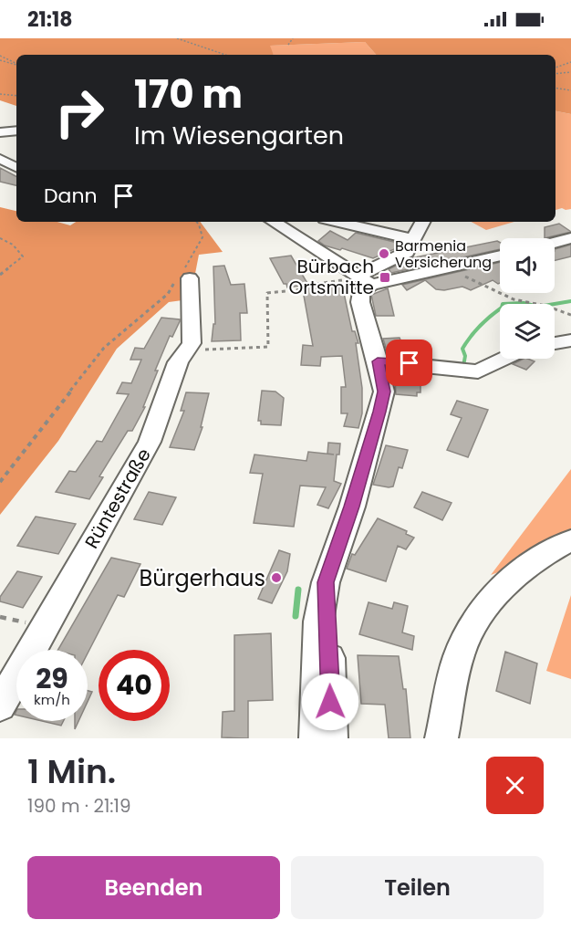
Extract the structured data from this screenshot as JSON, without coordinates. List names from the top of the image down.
{
  "streets": {
    "street": ["Rüntestraße"]
  },
  "places": {
    "other": ["Barmenia Versicherung", "Bürgerhaus"],
    "transit": ["Bürbach Ortsmitte"]
  },
  "page": {
    "status": "21:18",
    "turn": ["170 m", "Im Wiesengarten"],
    "then": "Dann",
    "speed": "29 km/h",
    "limit": "40",
    "heading": ["1 Min.", "190 m · 21:19"],
    "buttons": ["Beenden", "Teilen"]
  }
}
